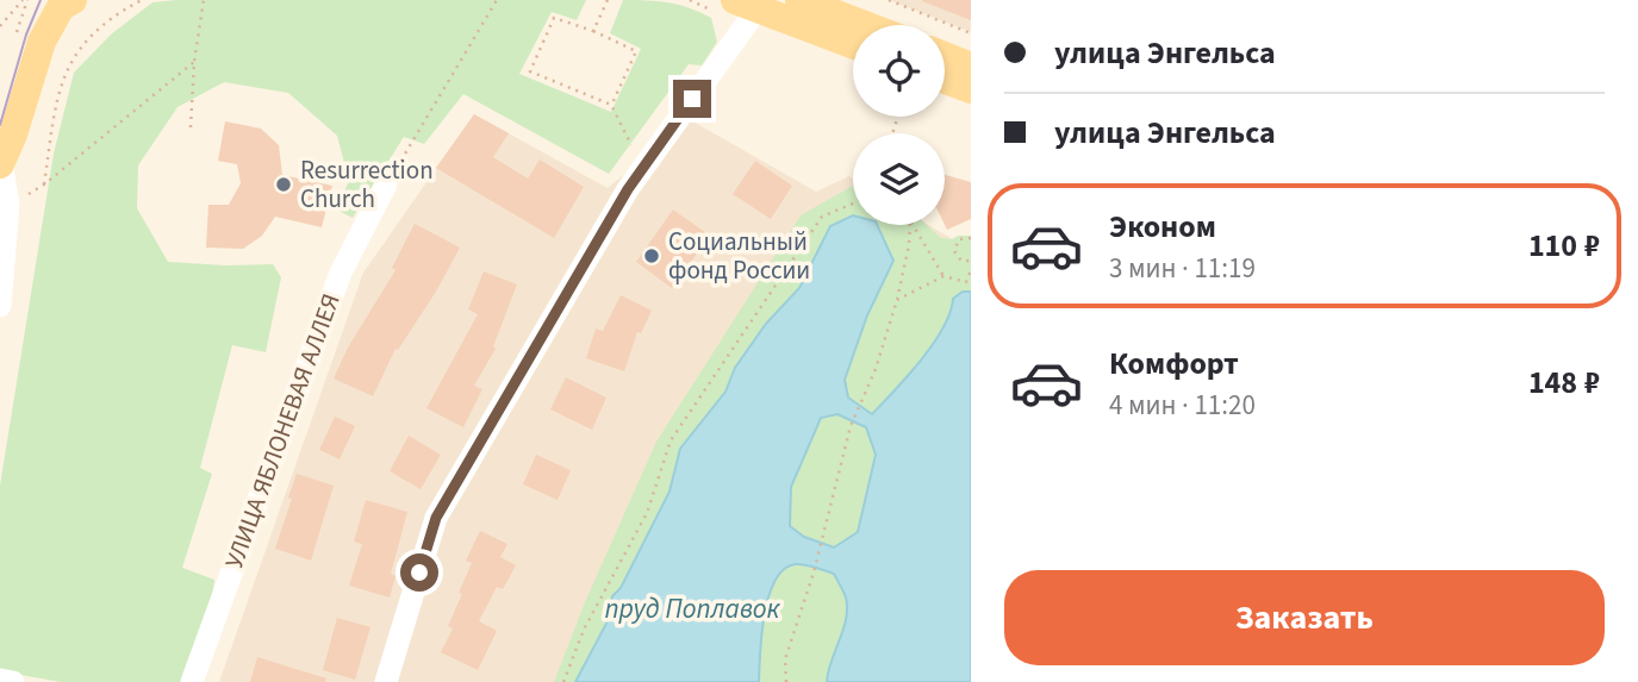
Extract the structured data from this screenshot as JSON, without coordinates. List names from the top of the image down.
{
  "streets": {
    "street": ["УЛИЦА ЯБЛОНЕВАЯ АЛЛЕЯ"]
  },
  "water": ["пруд Поплавок"],
  "places": ["Resurrection Church", "Социальный фонд России"],
  "page": {
    "banner": ["улица Энгельса", "улица Энгельса"],
    "list": [
      {
        "name": "Эконом",
        "note": "3 мин · 11:19",
        "value": "110 ₽"
      },
      {
        "name": "Комфорт",
        "note": "4 мин · 11:20",
        "value": "148 ₽"
      }
    ],
    "buttons": "Заказать"
  }
}
